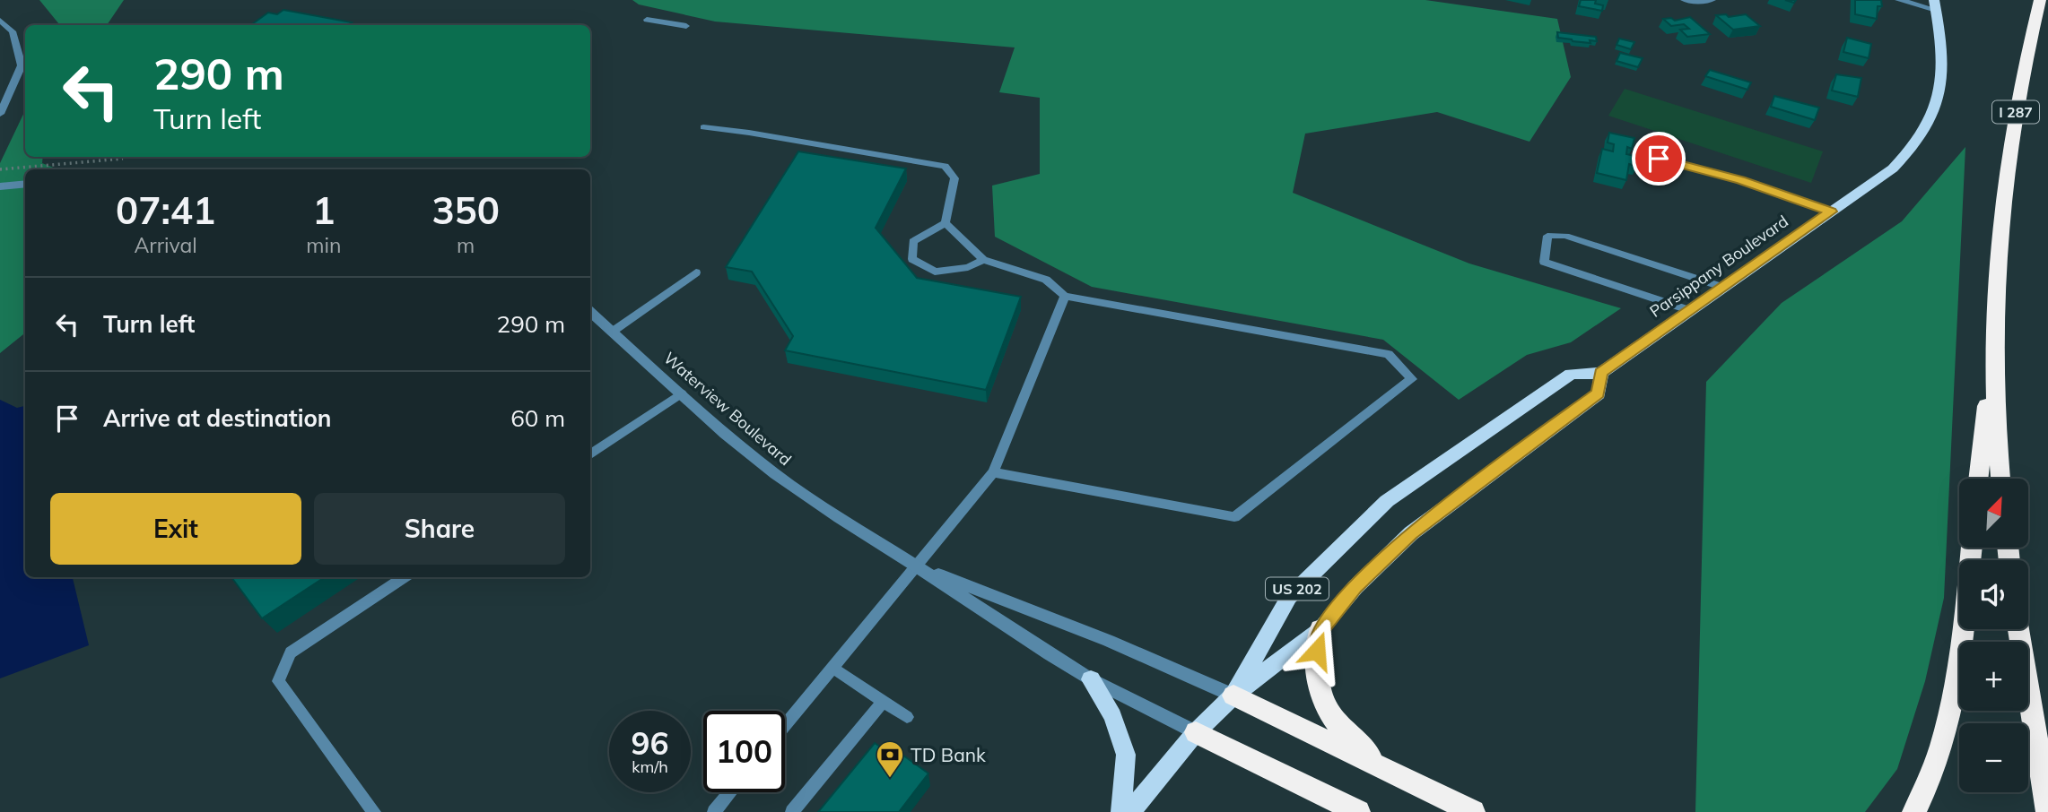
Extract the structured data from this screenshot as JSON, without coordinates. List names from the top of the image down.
{
  "streets": {
    "highway": ["I 287"],
    "main road": ["Parsippany Boulevard", "US 202"],
    "street": ["Waterview Boulevard"]
  },
  "crossings": [
    ["Parsippany Boulevard", "US 202"],
    ["Waterview Boulevard", "US 202"]
  ],
  "places": {
    "bank": ["TD Bank"]
  },
  "north": "top right",
  "page": {
    "turn": ["290 m", "Turn left"],
    "eta": [
      "07:41",
      "Arrival",
      "1",
      "min",
      "350",
      "m"
    ],
    "list": [
      {
        "name": "Turn left",
        "value": "290 m"
      },
      {
        "name": "Arrive at destination",
        "value": "60 m"
      }
    ],
    "map_buttons": ["+", "−"],
    "buttons": ["Exit", "Share"],
    "speed": "96 km/h",
    "limit": "100"
  }
}
